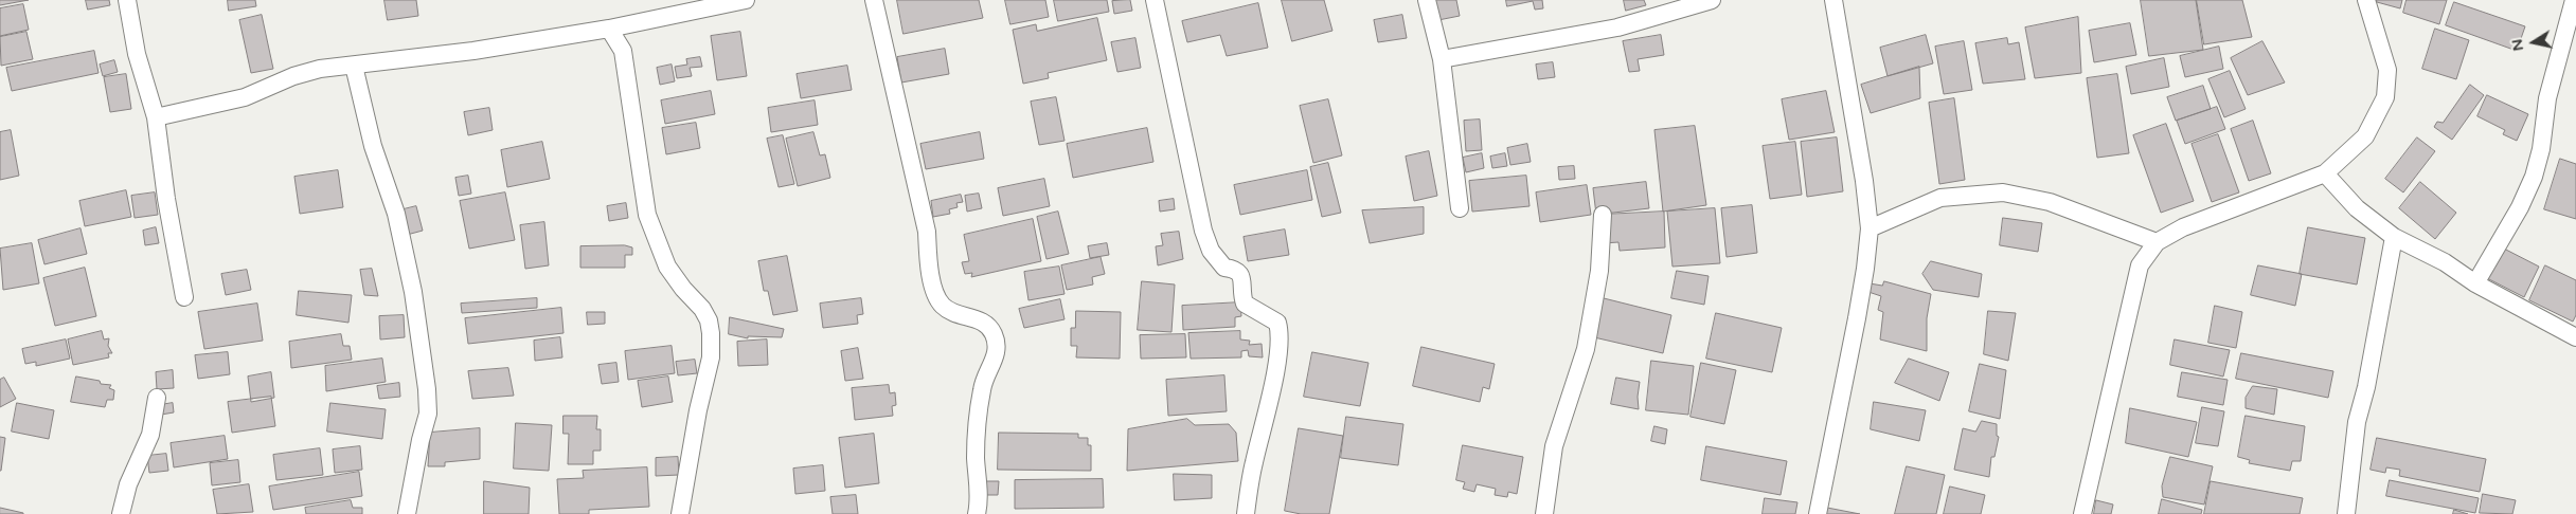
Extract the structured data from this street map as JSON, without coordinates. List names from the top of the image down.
{
  "north": "left"
}
